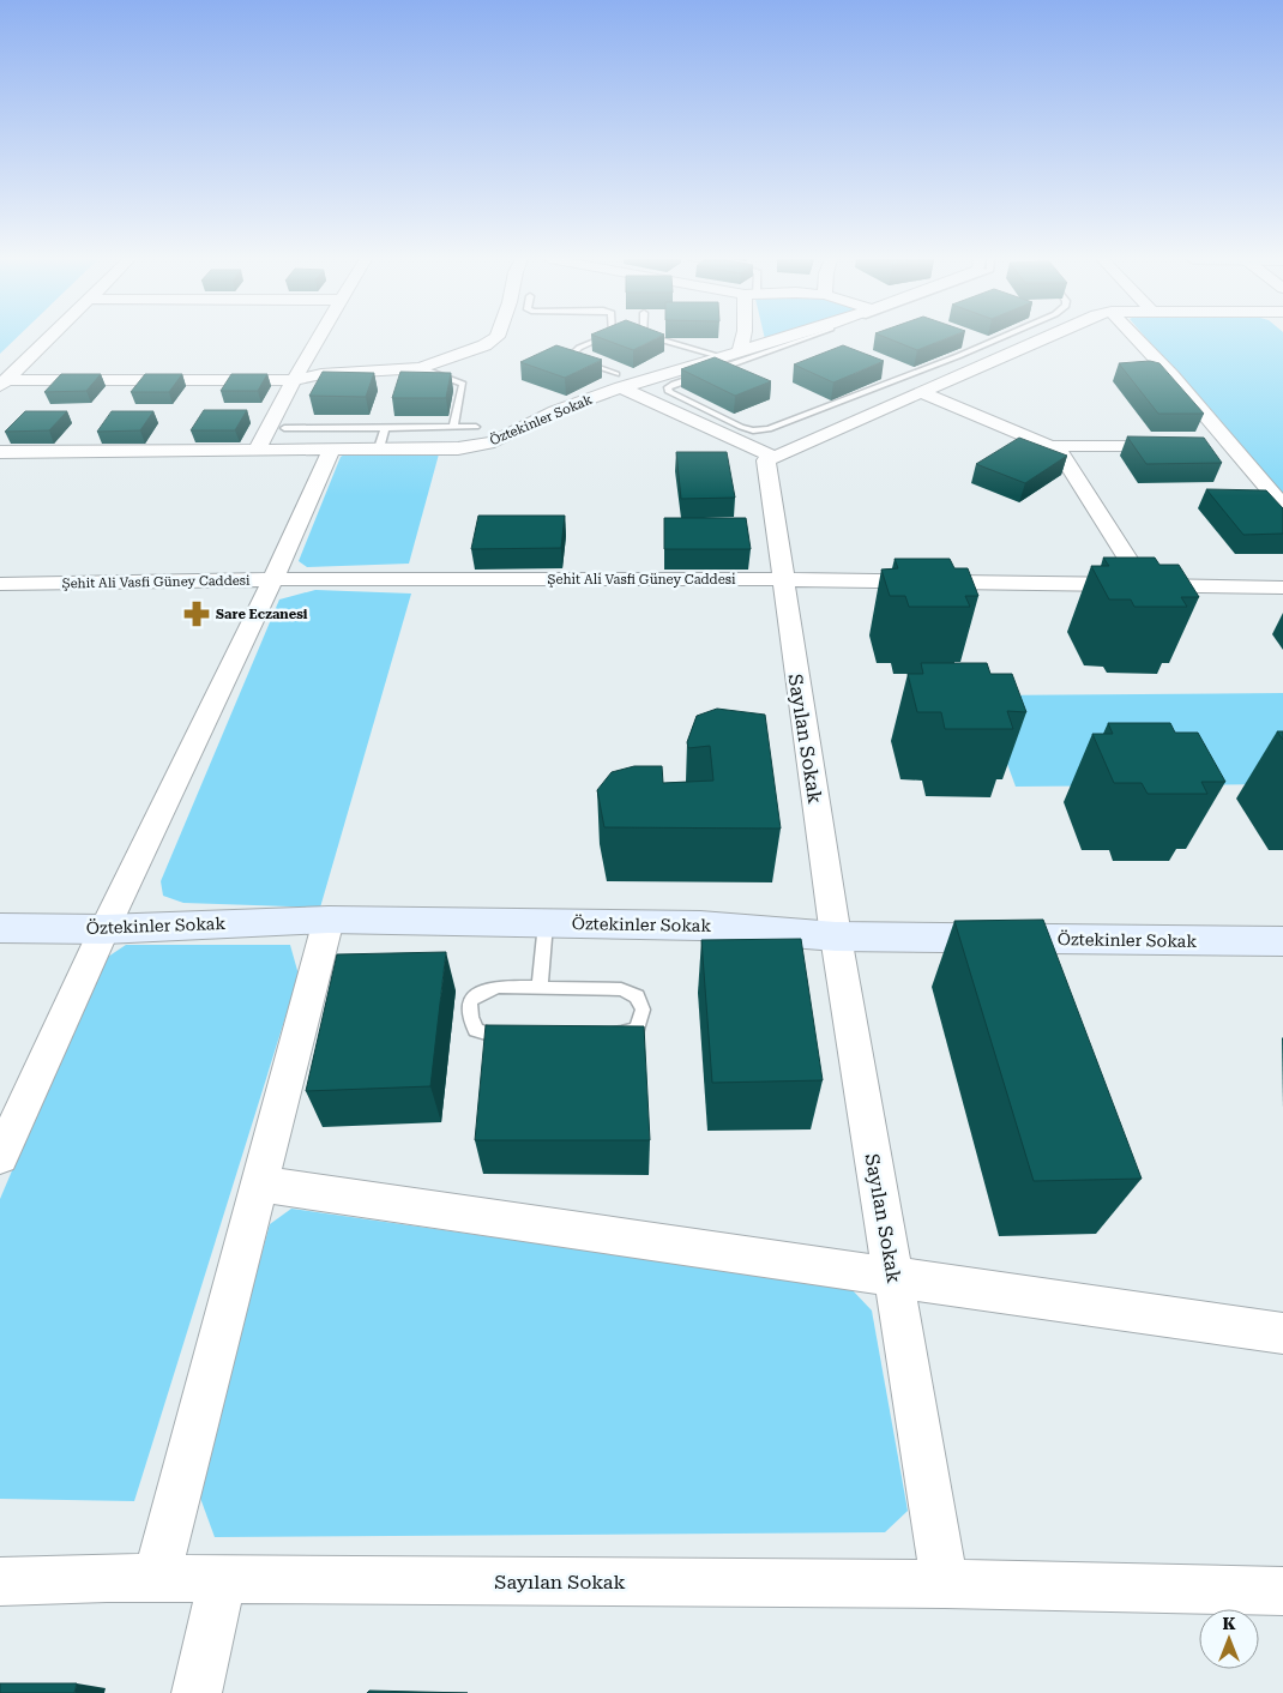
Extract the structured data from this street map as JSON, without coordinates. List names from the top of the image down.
{
  "streets": {
    "street": ["Öztekinler Sokak", "Şehit Ali Vasfi Güney Caddesi", "Sayılan Sokak"]
  },
  "crossings": [
    ["Öztekinler Sokak", "Sayılan Sokak"],
    ["Şehit Ali Vasfi Güney Caddesi", "Sayılan Sokak"]
  ],
  "places": {
    "pharmacy": ["Sare Eczanesi"]
  },
  "north": "top"
}
